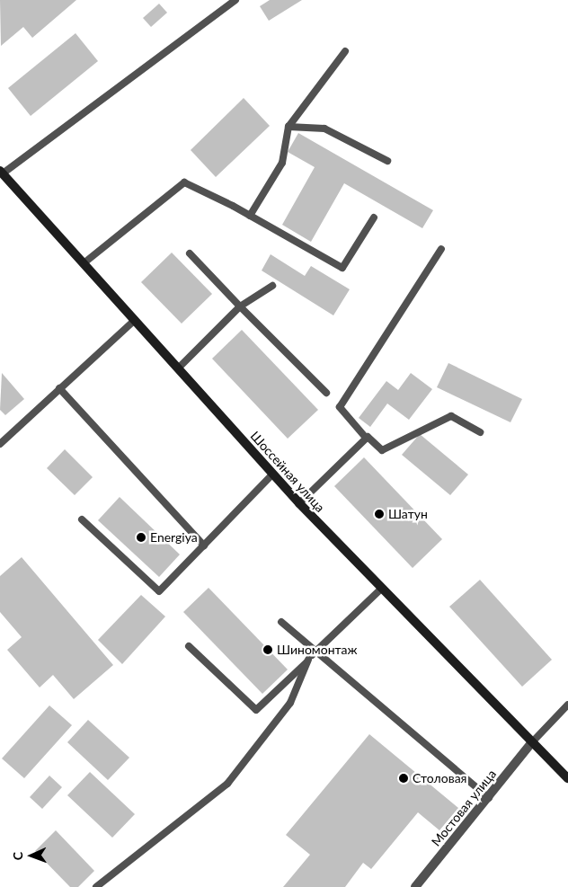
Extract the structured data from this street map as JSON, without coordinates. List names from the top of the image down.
{
  "streets": {
    "main road": ["Шоссейная улица"],
    "street": ["Мостовая улица"]
  },
  "crossings": [
    ["Шоссейная улица", "Мостовая улица"]
  ],
  "places": [
    "Шатун",
    "Energiya",
    "Шиномонтаж",
    "Столовая"
  ],
  "north": "left"
}
